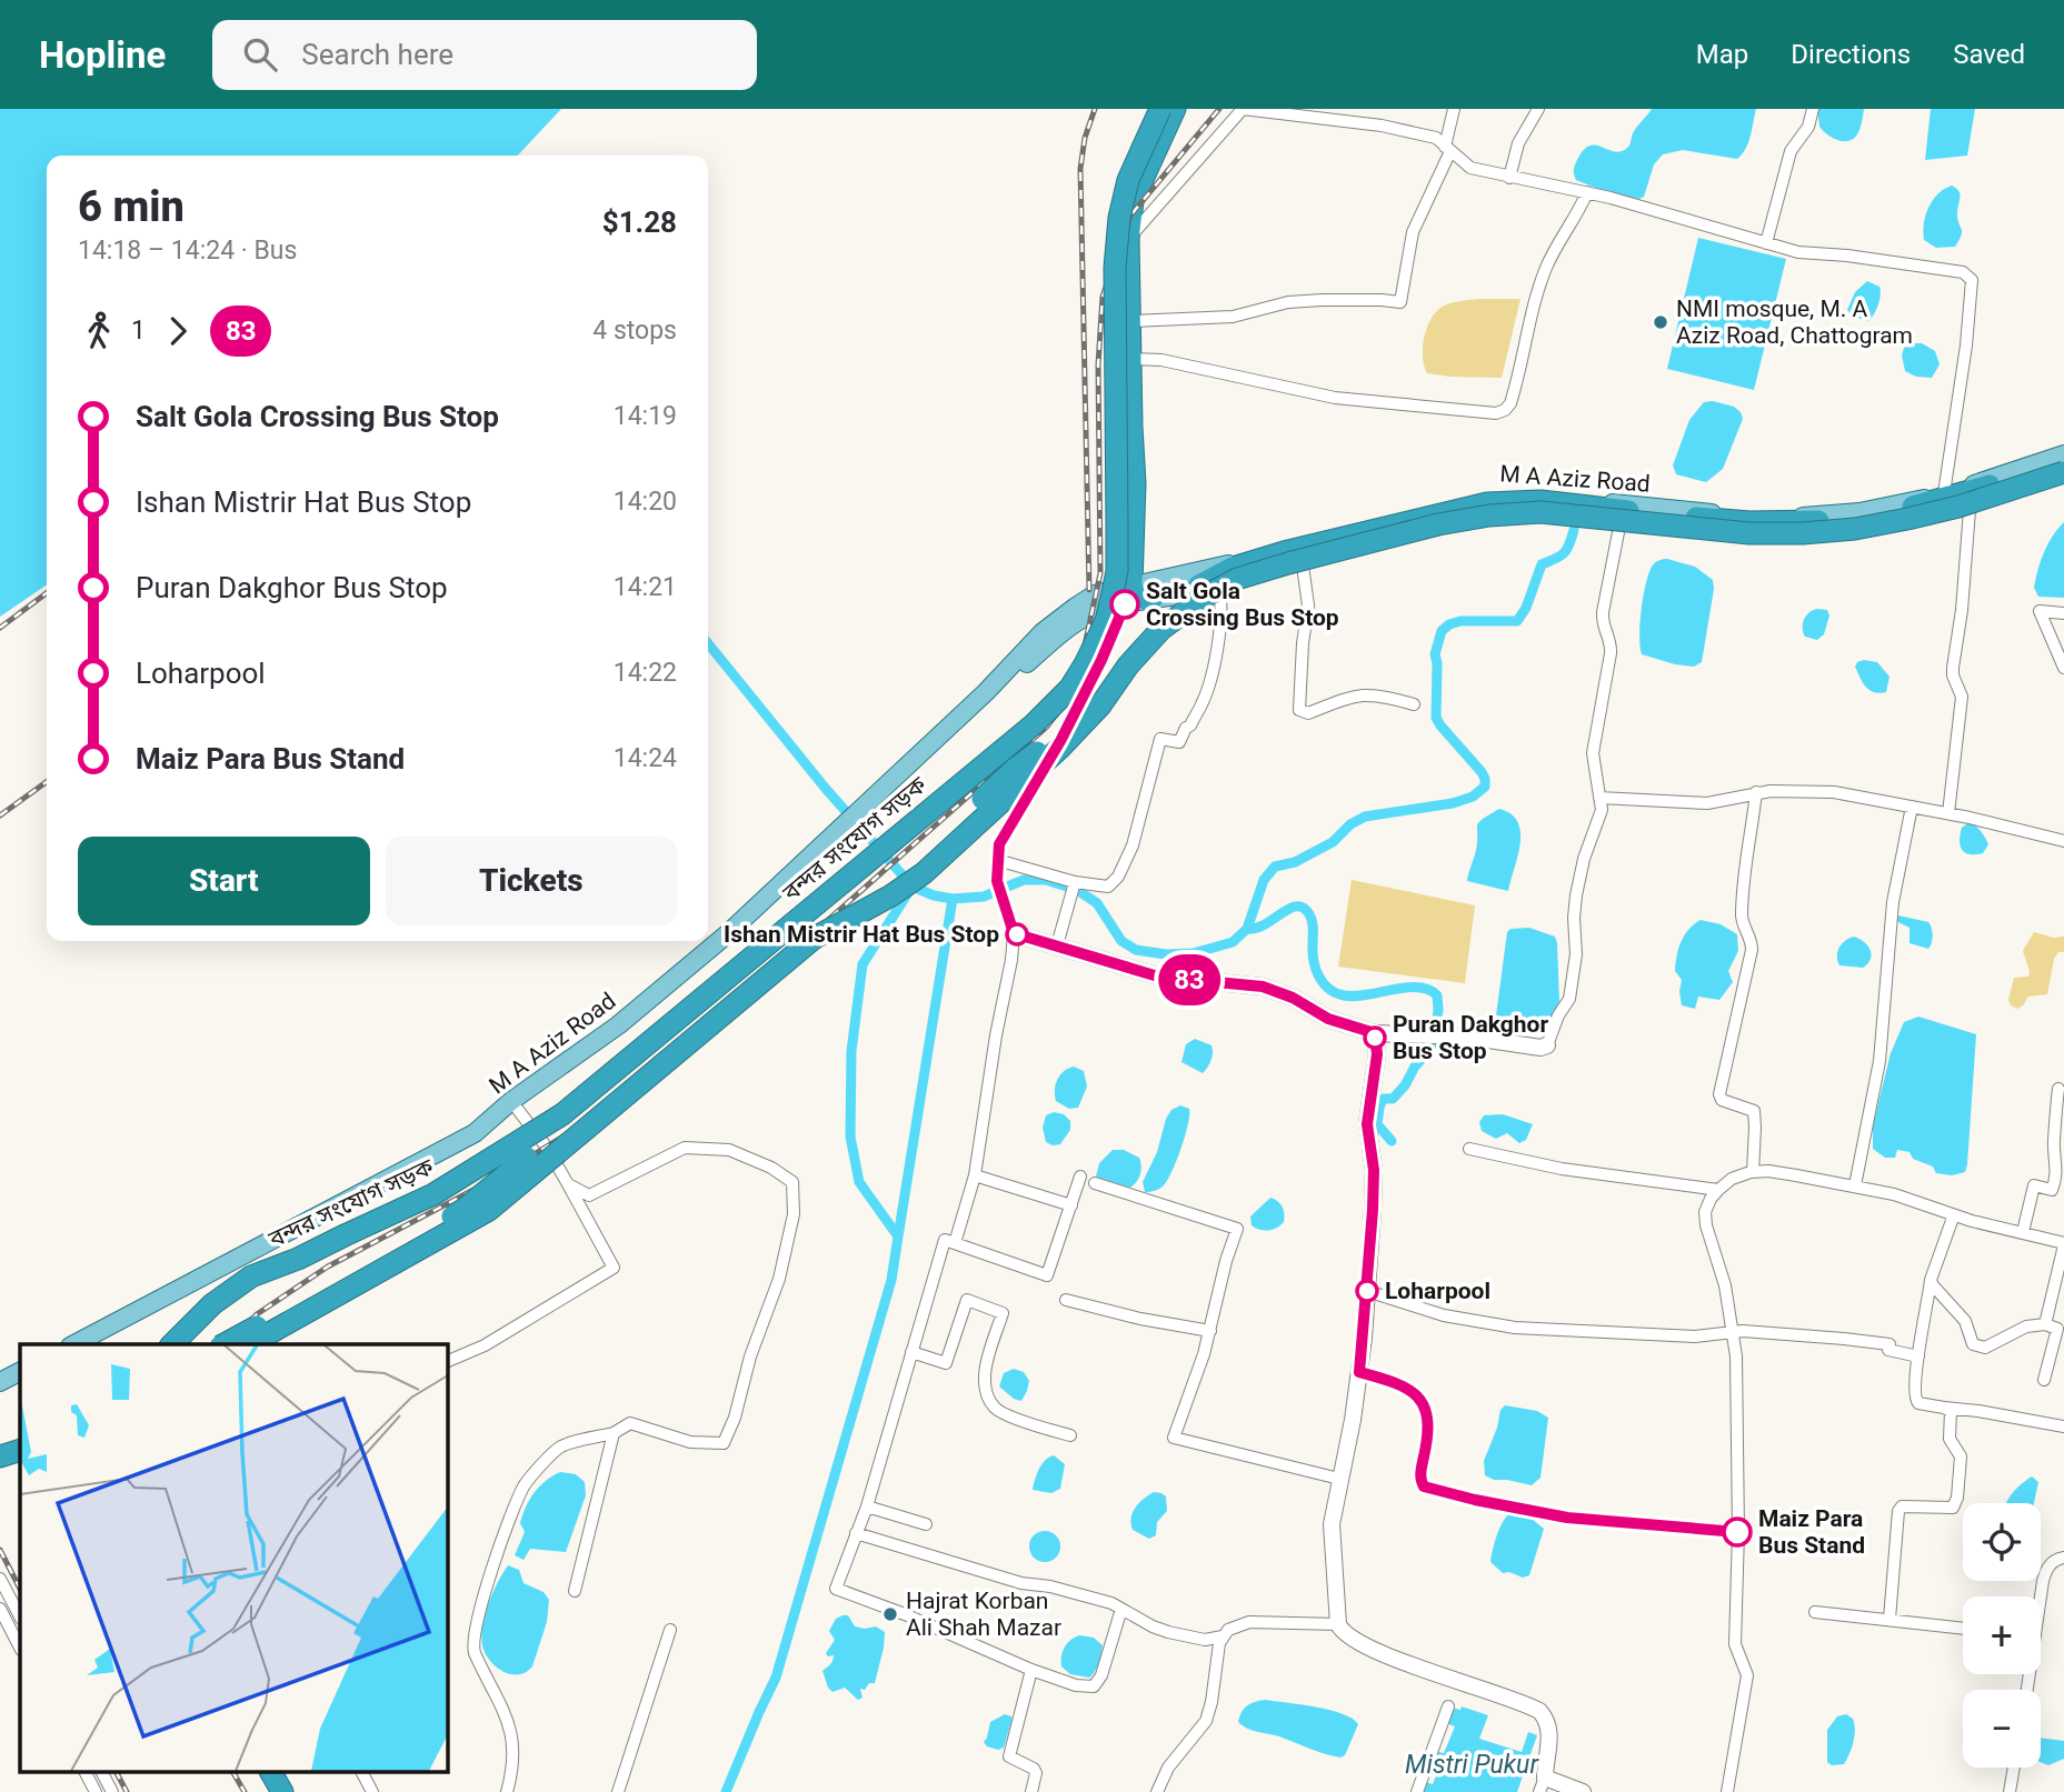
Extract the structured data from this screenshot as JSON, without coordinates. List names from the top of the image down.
{
  "streets": {
    "highway": ["বন্দর সংযোগ সড়ক"],
    "main road": ["M A Aziz Road"]
  },
  "water": ["Mistri Pukur"],
  "places": [
    "NMI mosque, M. A Aziz Road, Chattogram",
    "Salt Gola Crossing Bus Stop",
    "Ishan Mistrir Hat Bus Stop",
    "Puran Dakghor Bus Stop",
    "Loharpool",
    "Maiz Para Bus Stand",
    "Hajrat Korban Ali Shah Mazar"
  ],
  "lines": ["bus line 83"],
  "page": {
    "header": "Hopline",
    "search": "Search here",
    "nav": ["Map", "Directions", "Saved"],
    "on_map": "83",
    "heading": ["6 min", "14:18 – 14:24 · Bus", "$1.28"],
    "legs": ["1", "83", "4 stops"],
    "list": [
      {
        "name": "Salt Gola Crossing Bus Stop",
        "value": "14:19"
      },
      {
        "name": "Ishan Mistrir Hat Bus Stop",
        "value": "14:20"
      },
      {
        "name": "Puran Dakghor Bus Stop",
        "value": "14:21"
      },
      {
        "name": "Loharpool",
        "value": "14:22"
      },
      {
        "name": "Maiz Para Bus Stand",
        "value": "14:24"
      }
    ],
    "buttons": ["Start", "Tickets"],
    "map_buttons": ["+", "−"]
  }
}
